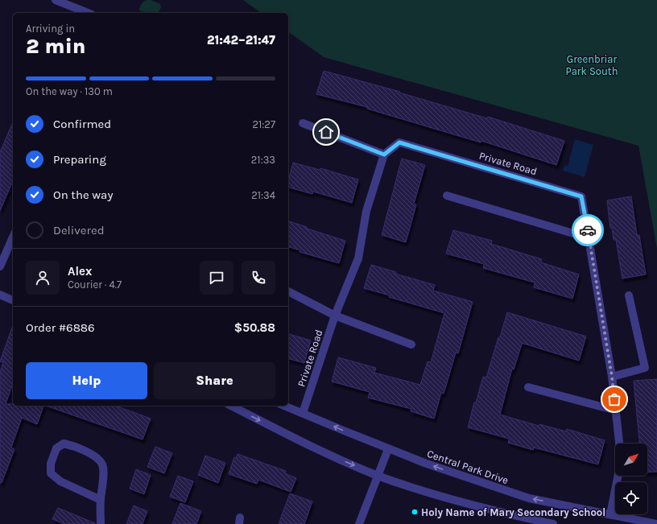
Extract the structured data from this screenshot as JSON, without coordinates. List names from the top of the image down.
{
  "streets": {
    "street": ["Private Road", "Central Park Drive"]
  },
  "crossings": [
    ["Private Road", "Central Park Drive"]
  ],
  "parks": ["Greenbriar Park South"],
  "places": ["Holy Name of Mary Secondary School"],
  "north": "top right",
  "page": {
    "heading": ["2 min", "Arriving in", "21:42–21:47"],
    "panel": [
      "Alex",
      "Courier · 4.7",
      "Order #6886",
      "$50.88"
    ],
    "bar": "On the way · 130 m",
    "list": [
      ["Confirmed", "21:27"],
      ["Preparing", "21:33"],
      ["On the way", "21:34"],
      "Delivered"
    ],
    "buttons": ["Help", "Share"]
  }
}
